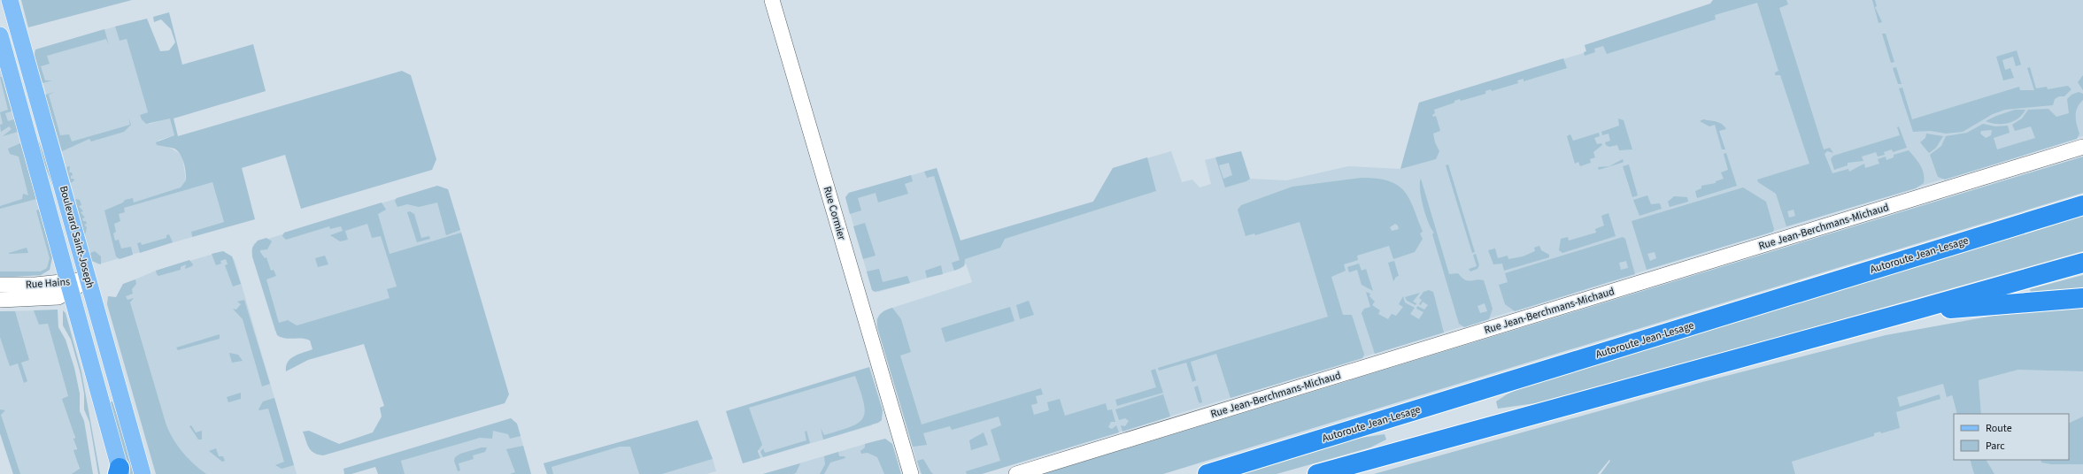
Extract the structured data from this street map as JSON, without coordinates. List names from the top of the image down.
{
  "streets": {
    "highway": ["Autoroute Jean-Lesage"],
    "main road": ["Boulevard Saint-Joseph"],
    "street": ["Rue Cormier", "Rue Jean-Berchmans-Michaud", "Rue Hains"]
  },
  "crossings": [
    ["Boulevard Saint-Joseph", "Rue Hains"]
  ],
  "legend": ["Route", "Parc"]
}
